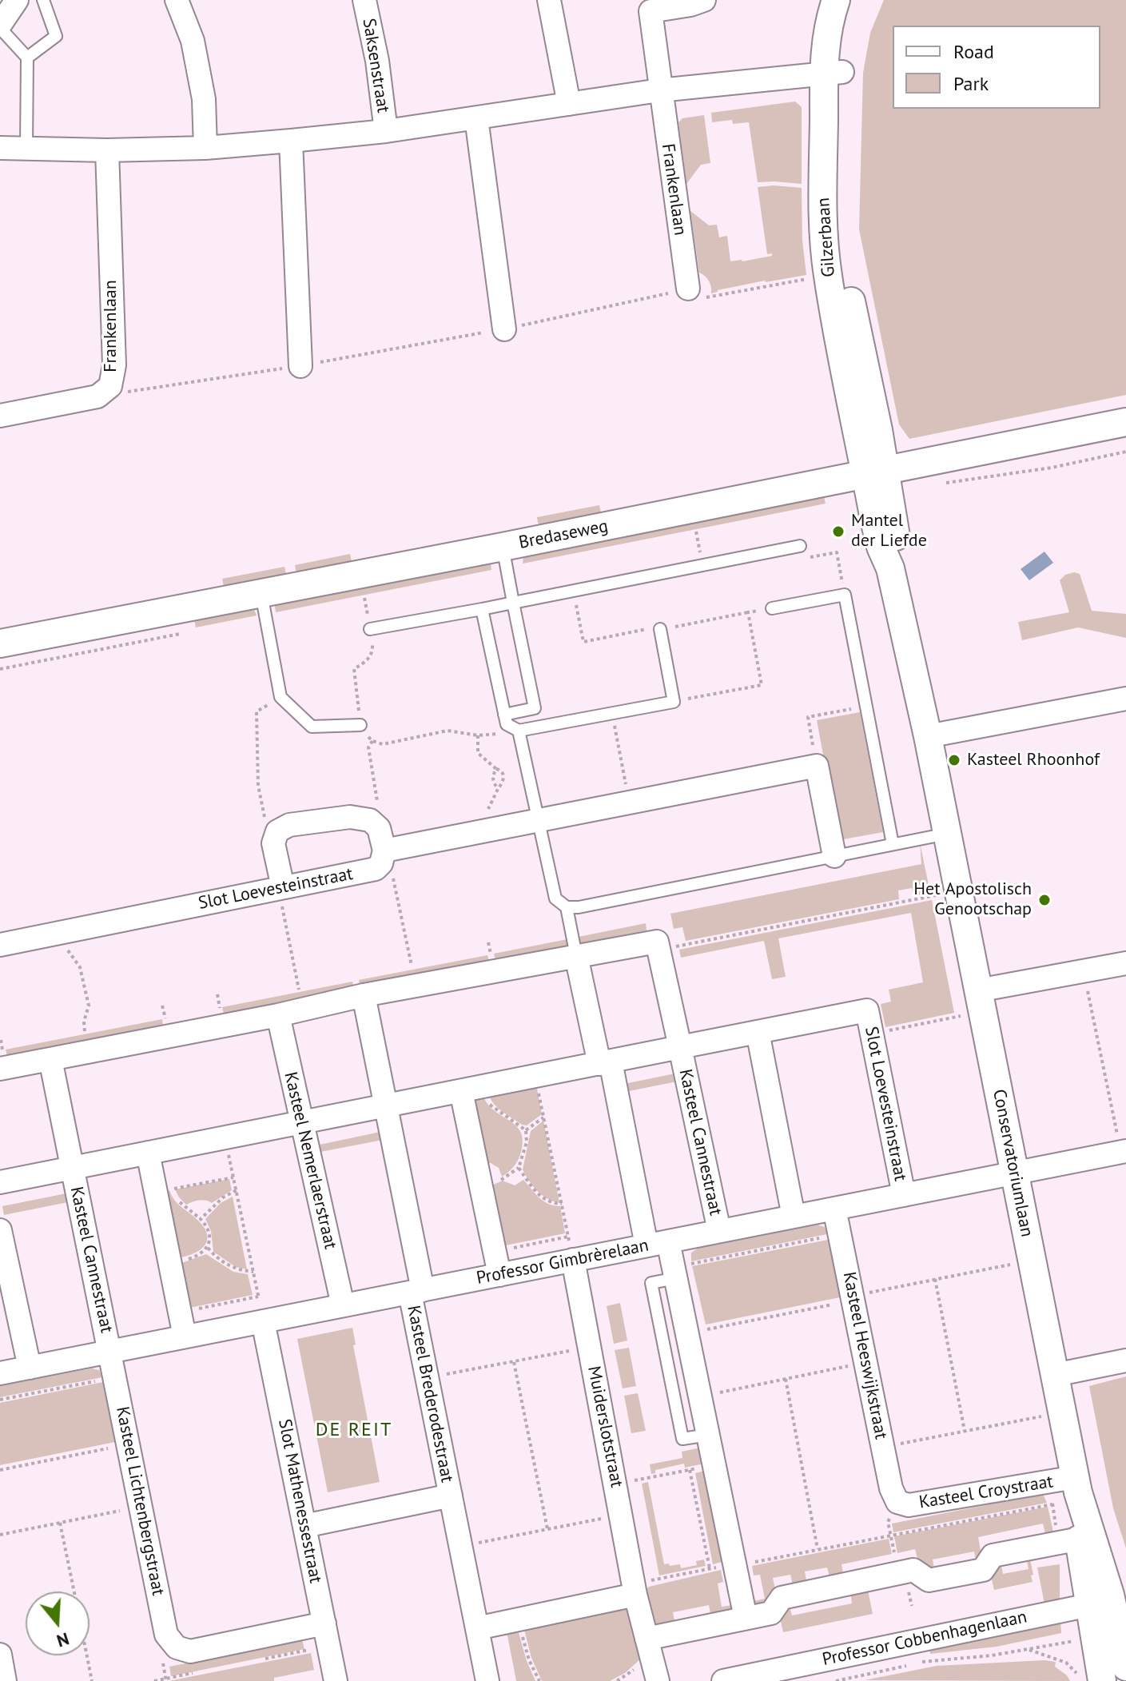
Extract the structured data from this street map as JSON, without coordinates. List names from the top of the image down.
{
  "streets": {
    "street": [
      "Saksenstraat",
      "Frankenlaan",
      "Gilzerbaan",
      "Bredaseweg",
      "Slot Loevesteinstraat",
      "Kasteel Cannestraat",
      "Kasteel Nemerlaerstraat",
      "Conservatoriumlaan",
      "Professor Gimbrèrelaan",
      "Kasteel Heeswijkstraat",
      "Kasteel Brederodestraat",
      "Muiderslotstraat",
      "Kasteel Croystraat",
      "Kasteel Lichtenbergstraat",
      "Slot Mathenessestraat",
      "Professor Cobbenhagenlaan"
    ]
  },
  "crossings": [
    ["Gilzerbaan", "Bredaseweg"],
    ["Gilzerbaan", "Conservatoriumlaan"],
    ["Bredaseweg", "Conservatoriumlaan"],
    ["Slot Loevesteinstraat", "Kasteel Cannestraat"],
    ["Slot Loevesteinstraat", "Professor Gimbrèrelaan"],
    ["Kasteel Cannestraat", "Kasteel Nemerlaerstraat"],
    ["Kasteel Cannestraat", "Professor Gimbrèrelaan"],
    ["Kasteel Cannestraat", "Kasteel Lichtenbergstraat"],
    ["Kasteel Nemerlaerstraat", "Professor Gimbrèrelaan"],
    ["Conservatoriumlaan", "Professor Gimbrèrelaan"],
    ["Conservatoriumlaan", "Kasteel Croystraat"],
    ["Conservatoriumlaan", "Professor Cobbenhagenlaan"],
    ["Professor Gimbrèrelaan", "Kasteel Heeswijkstraat"],
    ["Professor Gimbrèrelaan", "Kasteel Brederodestraat"],
    ["Professor Gimbrèrelaan", "Muiderslotstraat"],
    ["Professor Gimbrèrelaan", "Kasteel Lichtenbergstraat"],
    ["Professor Gimbrèrelaan", "Slot Mathenessestraat"],
    ["Kasteel Heeswijkstraat", "Kasteel Croystraat"],
    ["Kasteel Brederodestraat", "Slot Mathenessestraat"],
    ["Kasteel Lichtenbergstraat", "Slot Mathenessestraat"]
  ],
  "districts": ["DE REIT"],
  "places": ["Mantel der Liefde", "Kasteel Rhoonhof", "Het Apostolisch Genootschap"],
  "legend": ["Road", "Park"],
  "north": "bottom"
}
